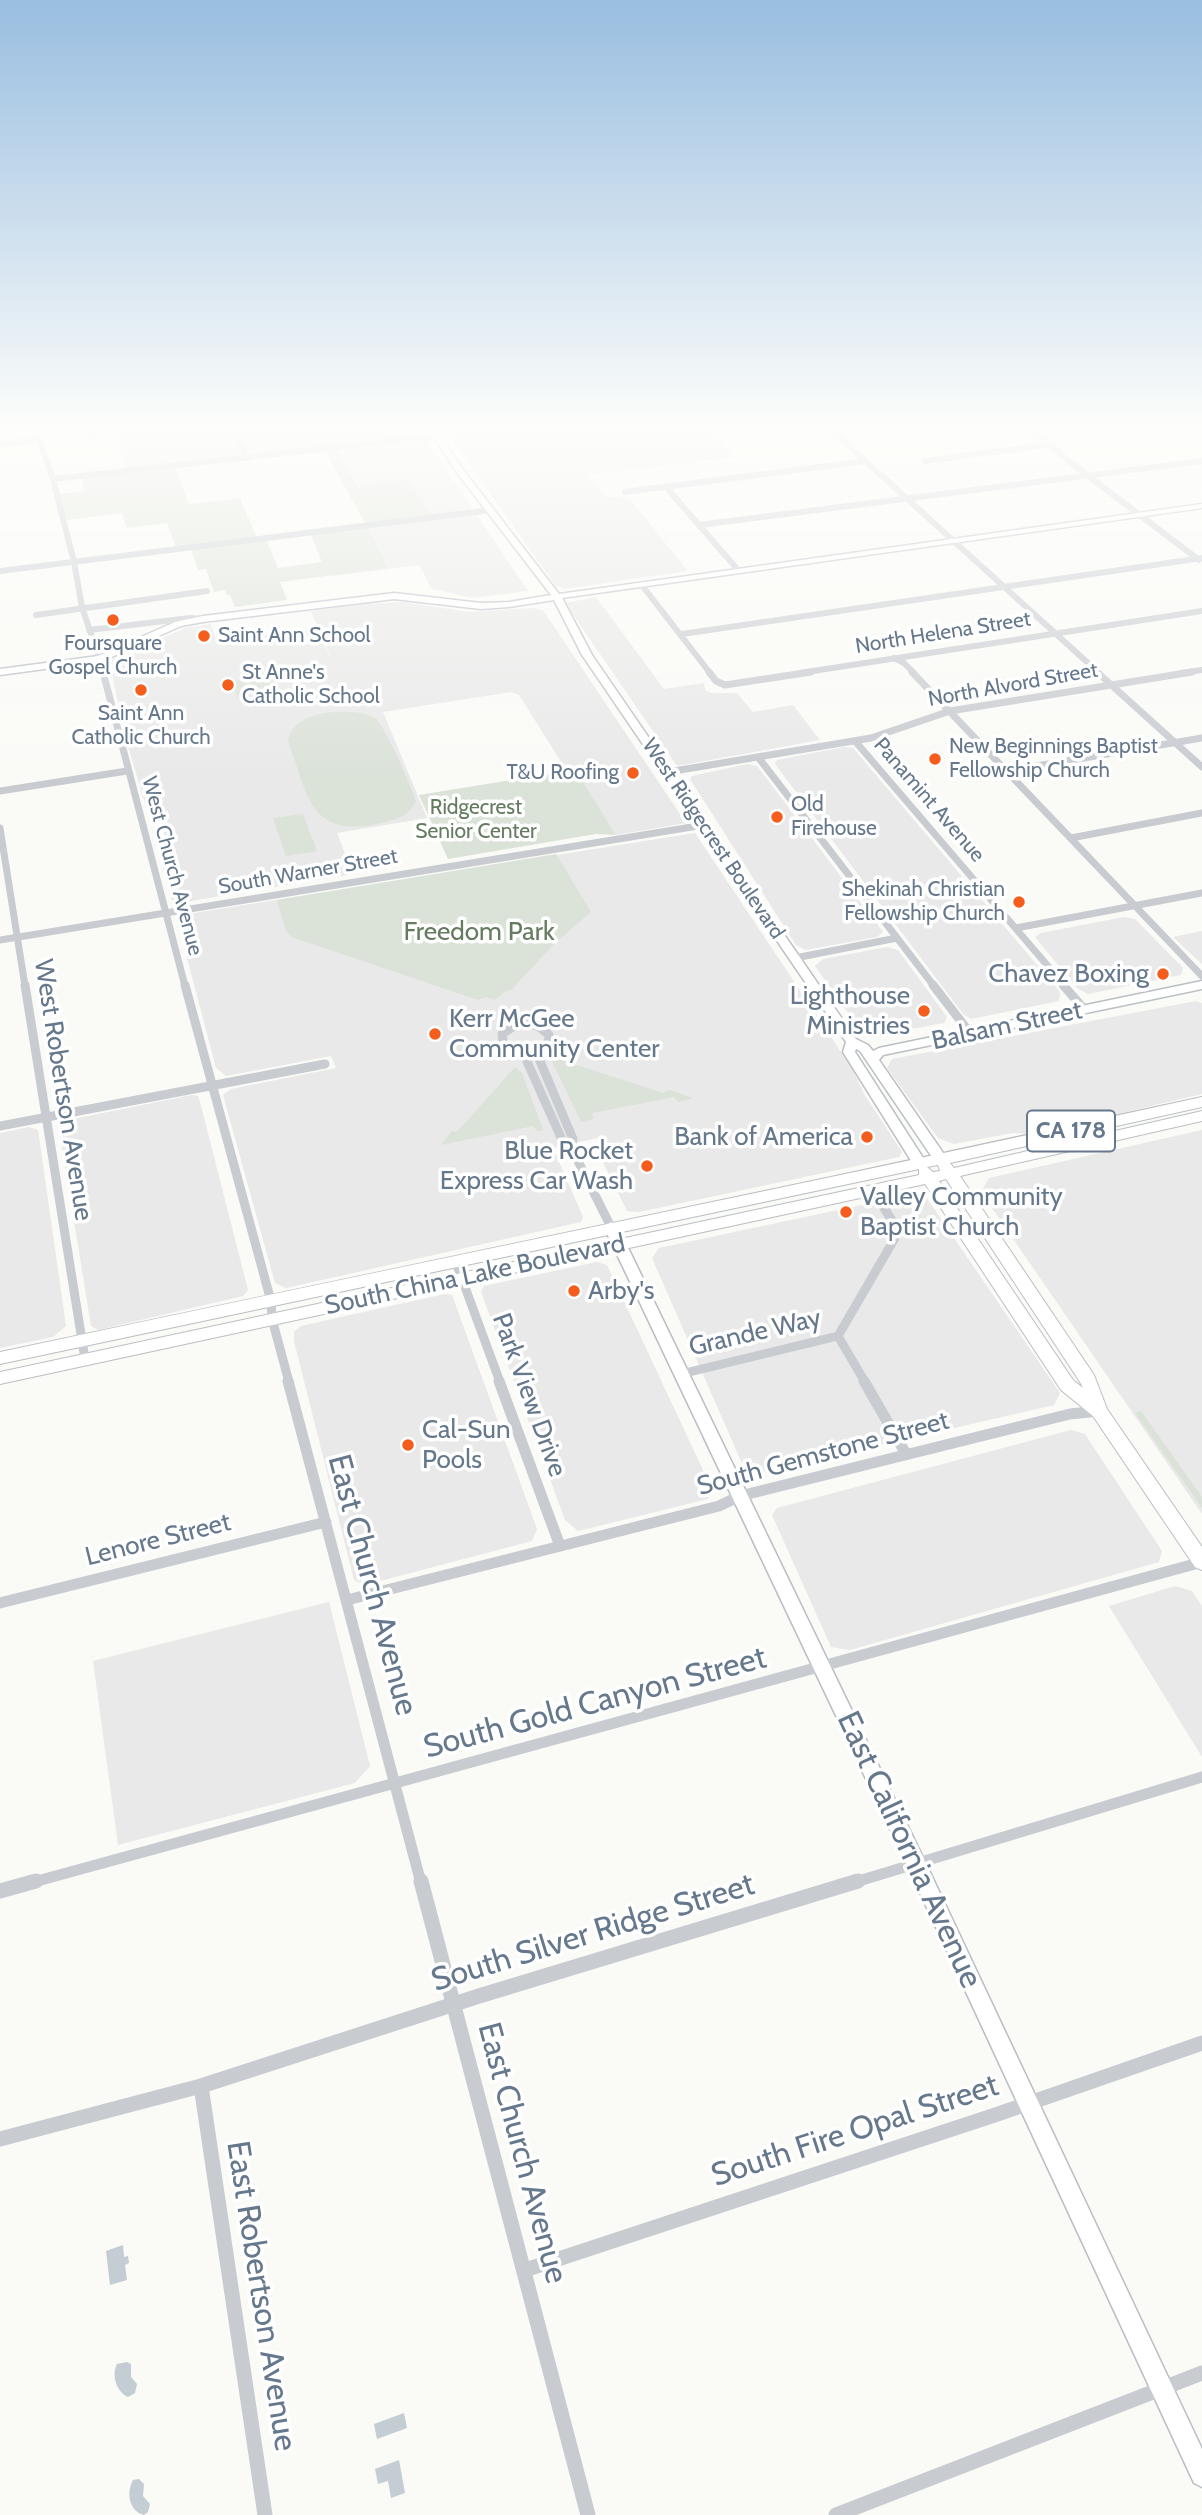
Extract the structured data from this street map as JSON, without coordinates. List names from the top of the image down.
{
  "streets": {
    "main road": [
      "West Ridgecrest Boulevard",
      "Balsam Street",
      "CA 178",
      "South China Lake Boulevard",
      "East California Avenue"
    ],
    "street": [
      "North Helena Street",
      "North Alvord Street",
      "Panamint Avenue",
      "West Church Avenue",
      "South Warner Street",
      "West Robertson Avenue",
      "Grande Way",
      "Park View Drive",
      "South Gemstone Street",
      "Lenore Street",
      "East Church Avenue",
      "South Gold Canyon Street",
      "South Silver Ridge Street",
      "South Fire Opal Street",
      "East Robertson Avenue"
    ]
  },
  "crossings": [
    ["North Alvord Street", "Panamint Avenue"],
    ["North Alvord Street", "West Ridgecrest Boulevard"],
    ["Panamint Avenue", "Balsam Street"],
    ["West Ridgecrest Boulevard", "South Warner Street"],
    ["West Ridgecrest Boulevard", "Balsam Street"],
    ["West Ridgecrest Boulevard", "CA 178"],
    ["West Ridgecrest Boulevard", "South China Lake Boulevard"],
    ["West Ridgecrest Boulevard", "South Gemstone Street"],
    ["West Church Avenue", "South Warner Street"],
    ["West Church Avenue", "South China Lake Boulevard"],
    ["West Church Avenue", "East Church Avenue"],
    ["South Warner Street", "West Robertson Avenue"],
    ["West Robertson Avenue", "South China Lake Boulevard"],
    ["CA 178", "South China Lake Boulevard"],
    ["South China Lake Boulevard", "Grande Way"],
    ["South China Lake Boulevard", "Park View Drive"],
    ["South China Lake Boulevard", "East Church Avenue"],
    ["South China Lake Boulevard", "East California Avenue"],
    ["Grande Way", "East California Avenue"],
    ["Park View Drive", "South Gemstone Street"],
    ["South Gemstone Street", "East Church Avenue"],
    ["South Gemstone Street", "East California Avenue"],
    ["Lenore Street", "East Church Avenue"],
    ["East Church Avenue", "South Gold Canyon Street"],
    ["East Church Avenue", "South Silver Ridge Street"],
    ["East Church Avenue", "South Fire Opal Street"],
    ["South Gold Canyon Street", "East California Avenue"],
    ["East California Avenue", "South Silver Ridge Street"],
    ["East California Avenue", "South Fire Opal Street"],
    ["South Silver Ridge Street", "East Robertson Avenue"]
  ],
  "parks": ["Ridgecrest Senior Center", "Freedom Park"],
  "places": [
    "Foursquare Gospel Church",
    "Saint Ann School",
    "St Anne's Catholic School",
    "Saint Ann Catholic Church",
    "New Beginnings Baptist Fellowship Church",
    "T&U Roofing",
    "Old Firehouse",
    "Shekinah Christian Fellowship Church",
    "Chavez Boxing",
    "Lighthouse Ministries",
    "Kerr McGee Community Center",
    "Bank of America",
    "Blue Rocket Express Car Wash",
    "Valley Community Baptist Church",
    "Arby's",
    "Cal-Sun Pools"
  ]
}
